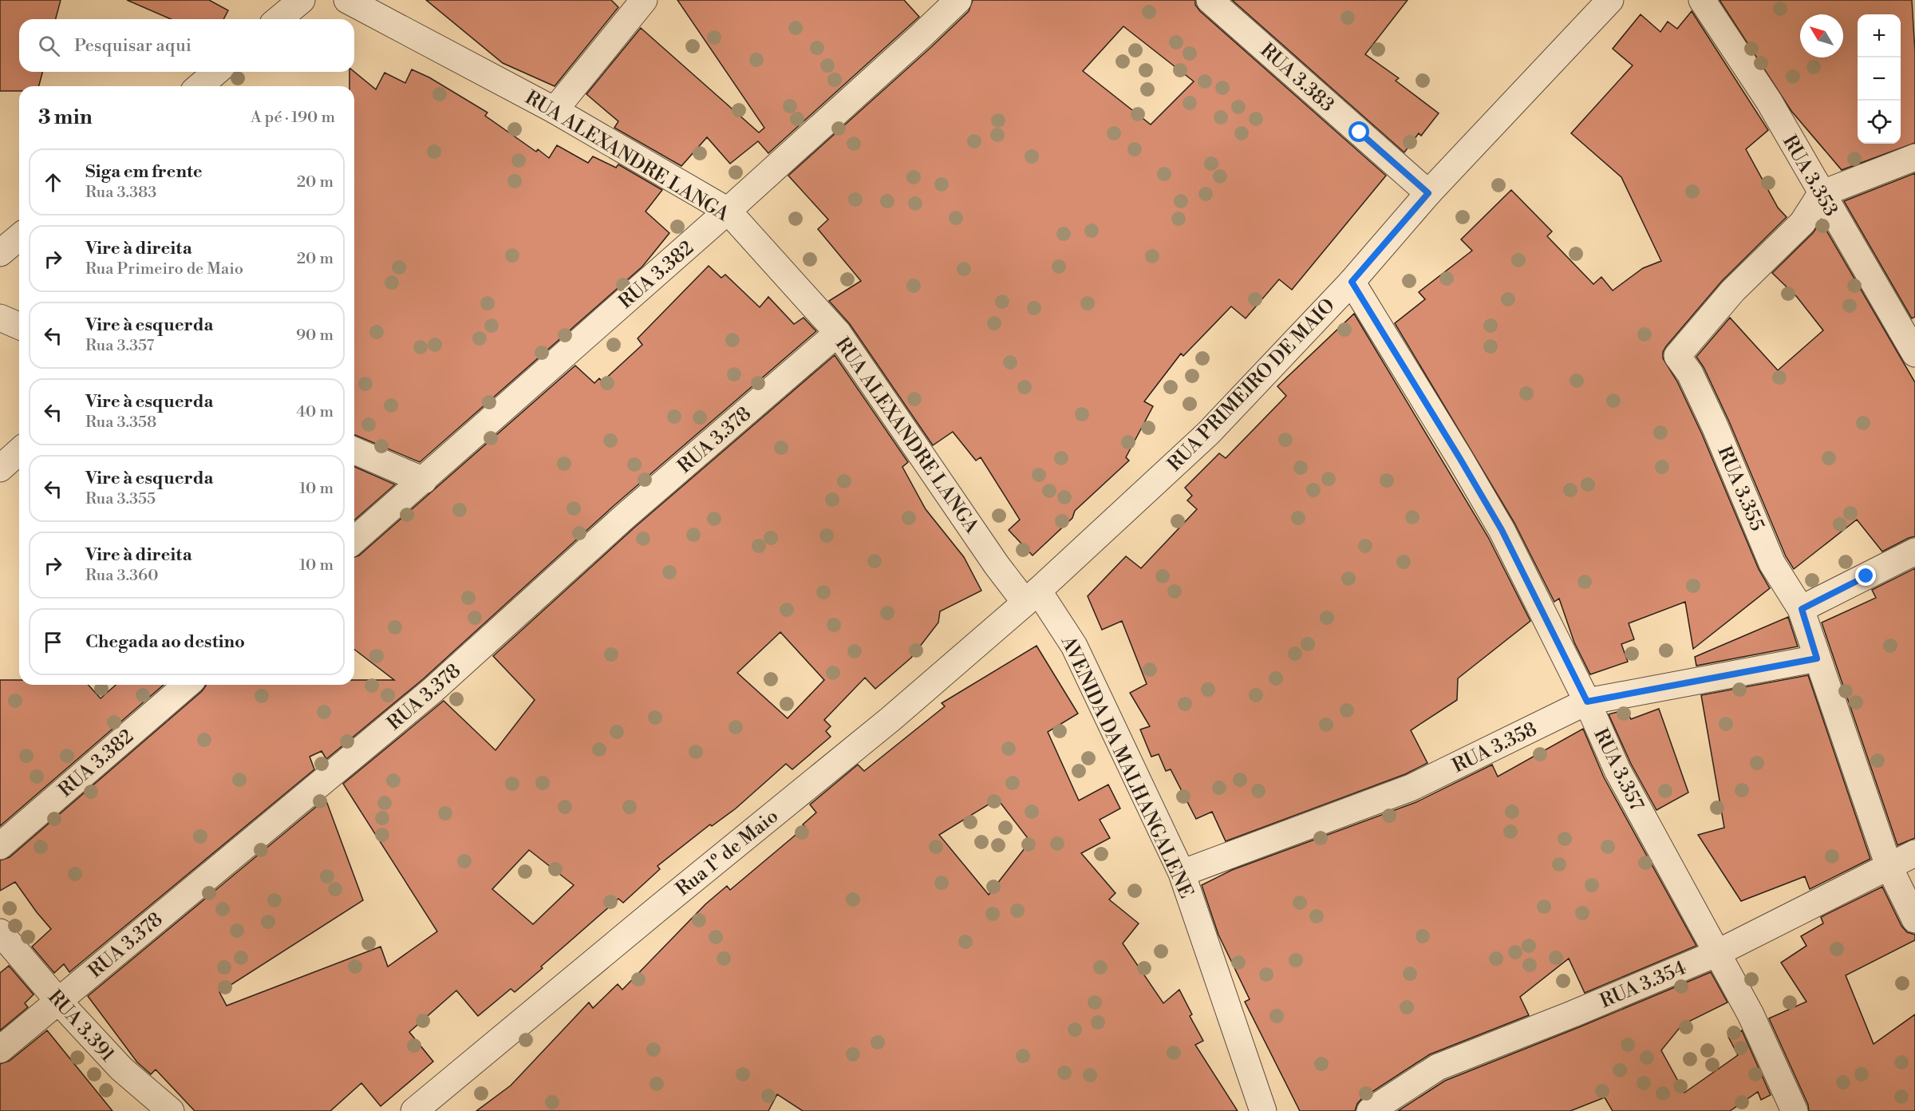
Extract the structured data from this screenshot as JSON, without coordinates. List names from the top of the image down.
{
  "streets": {
    "street": [
      "RUA 3.383",
      "RUA ALEXANDRE LANGA",
      "RUA 3.353",
      "RUA 3.382",
      "RUA PRIMEIRO DE MAIO",
      "RUA 3.378",
      "RUA 3.355",
      "RUA 3.358",
      "AVENIDA DA MALHANGALENE",
      "RUA 3.357",
      "Rua 1º de Maio",
      "RUA 3.354",
      "RUA 3.391"
    ]
  },
  "crossings": [
    ["RUA 3.383", "RUA PRIMEIRO DE MAIO"],
    ["RUA ALEXANDRE LANGA", "RUA 3.382"],
    ["RUA ALEXANDRE LANGA", "RUA PRIMEIRO DE MAIO"],
    ["RUA ALEXANDRE LANGA", "RUA 3.378"],
    ["RUA ALEXANDRE LANGA", "AVENIDA DA MALHANGALENE"],
    ["RUA ALEXANDRE LANGA", "Rua 1º de Maio"],
    ["RUA 3.353", "RUA 3.355"],
    ["RUA PRIMEIRO DE MAIO", "AVENIDA DA MALHANGALENE"],
    ["RUA PRIMEIRO DE MAIO", "RUA 3.357"],
    ["RUA PRIMEIRO DE MAIO", "Rua 1º de Maio"],
    ["RUA 3.378", "RUA 3.391"],
    ["RUA 3.355", "RUA 3.358"],
    ["RUA 3.355", "RUA 3.354"],
    ["RUA 3.358", "AVENIDA DA MALHANGALENE"],
    ["RUA 3.358", "RUA 3.357"],
    ["AVENIDA DA MALHANGALENE", "Rua 1º de Maio"],
    ["RUA 3.357", "RUA 3.354"]
  ],
  "north": "top left",
  "page": {
    "map_buttons": ["+", "−"],
    "search": "Pesquisar aqui",
    "heading": ["3 min", "A pé · 190 m"],
    "list": [
      ["Siga em frente", "Rua 3.383", "20 m"],
      ["Vire à direita", "Rua Primeiro de Maio", "20 m"],
      ["Vire à esquerda", "Rua 3.357", "90 m"],
      ["Vire à esquerda", "Rua 3.358", "40 m"],
      ["Vire à esquerda", "Rua 3.355", "10 m"],
      ["Vire à direita", "Rua 3.360", "10 m"],
      "Chegada ao destino"
    ]
  }
}
